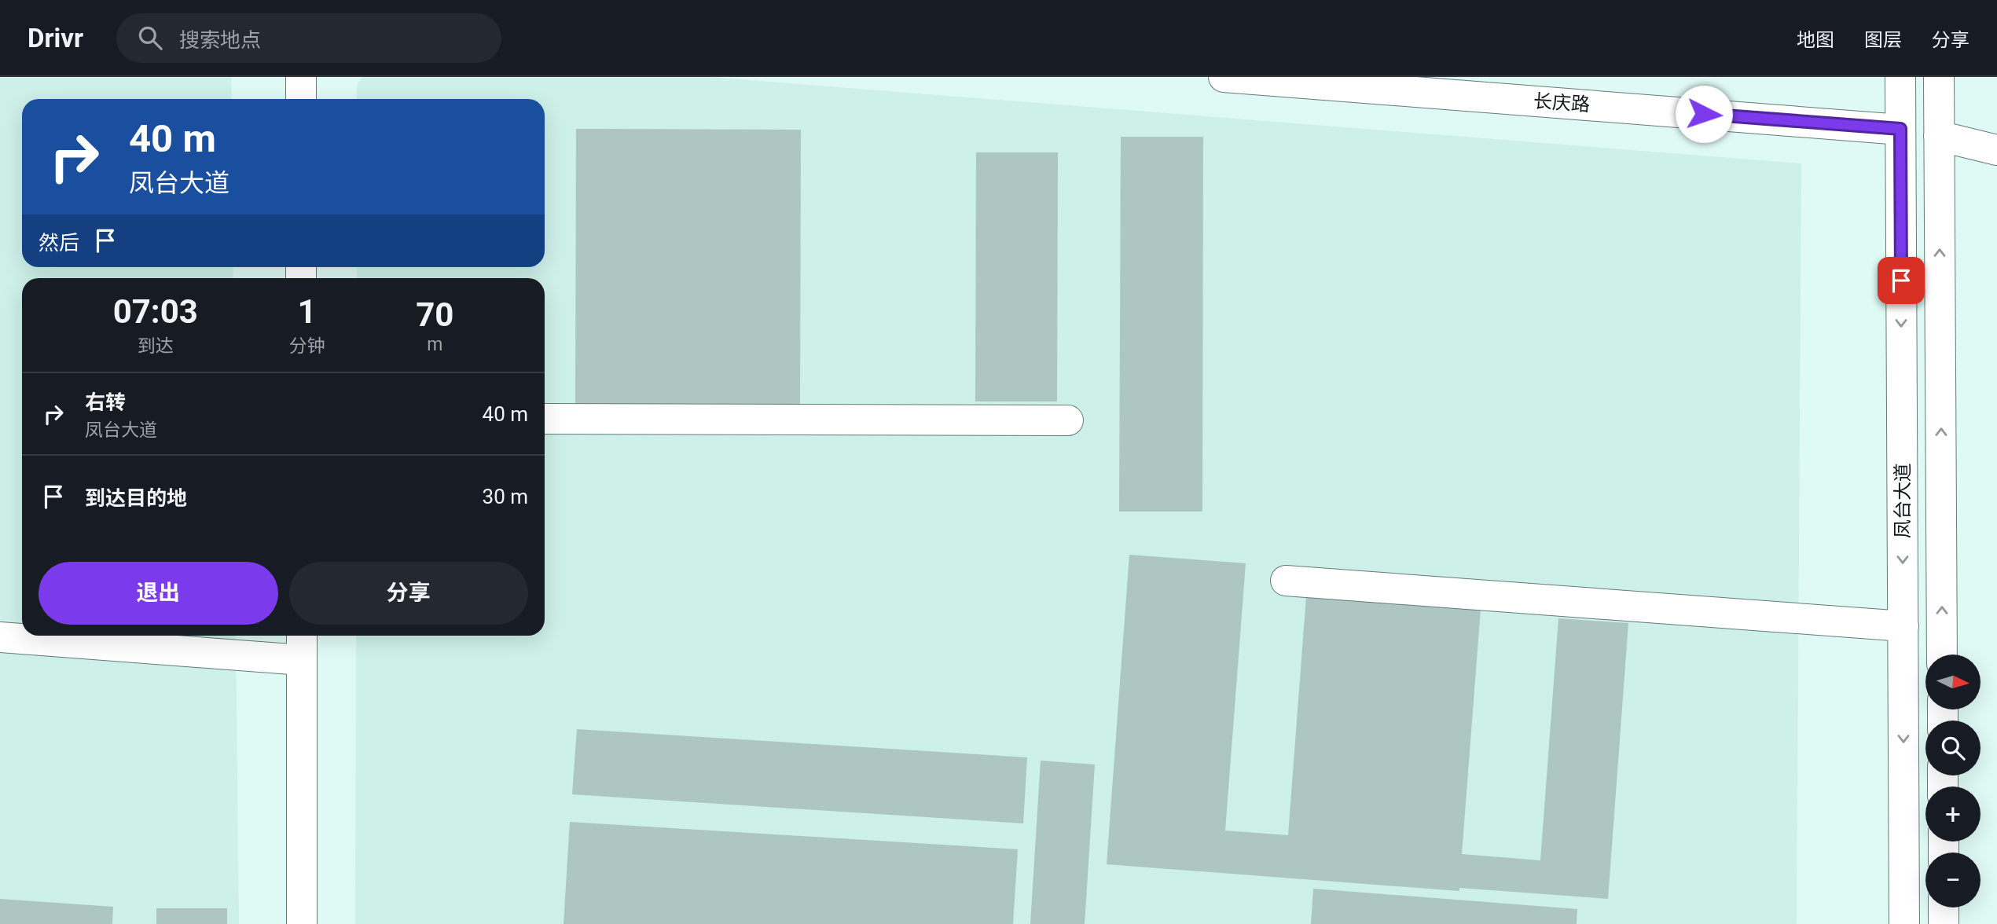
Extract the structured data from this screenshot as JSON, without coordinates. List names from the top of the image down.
{
  "streets": {
    "street": ["长庆路", "凤台大道"]
  },
  "crossings": [
    ["长庆路", "凤台大道"]
  ],
  "north": "right",
  "page": {
    "header": "Drivr",
    "search": "搜索地点",
    "nav": ["地图", "图层", "分享"],
    "turn": ["40 m", "凤台大道"],
    "then": "然后",
    "eta": [
      "07:03",
      "到达",
      "1",
      "分钟",
      "70",
      "m"
    ],
    "list": [
      {
        "name": "右转",
        "note": "凤台大道",
        "value": "40 m"
      },
      {
        "name": "到达目的地",
        "value": "30 m"
      }
    ],
    "buttons": ["退出", "分享"],
    "map_buttons": ["+", "−"]
  }
}
